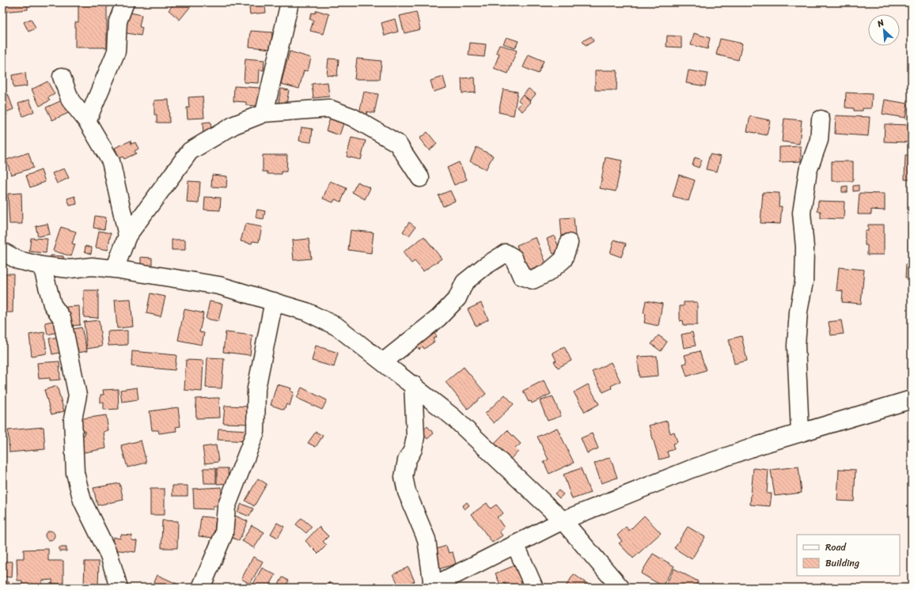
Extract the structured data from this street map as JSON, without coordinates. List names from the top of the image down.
{
  "legend": ["Road", "Building"],
  "north": "top left"
}
